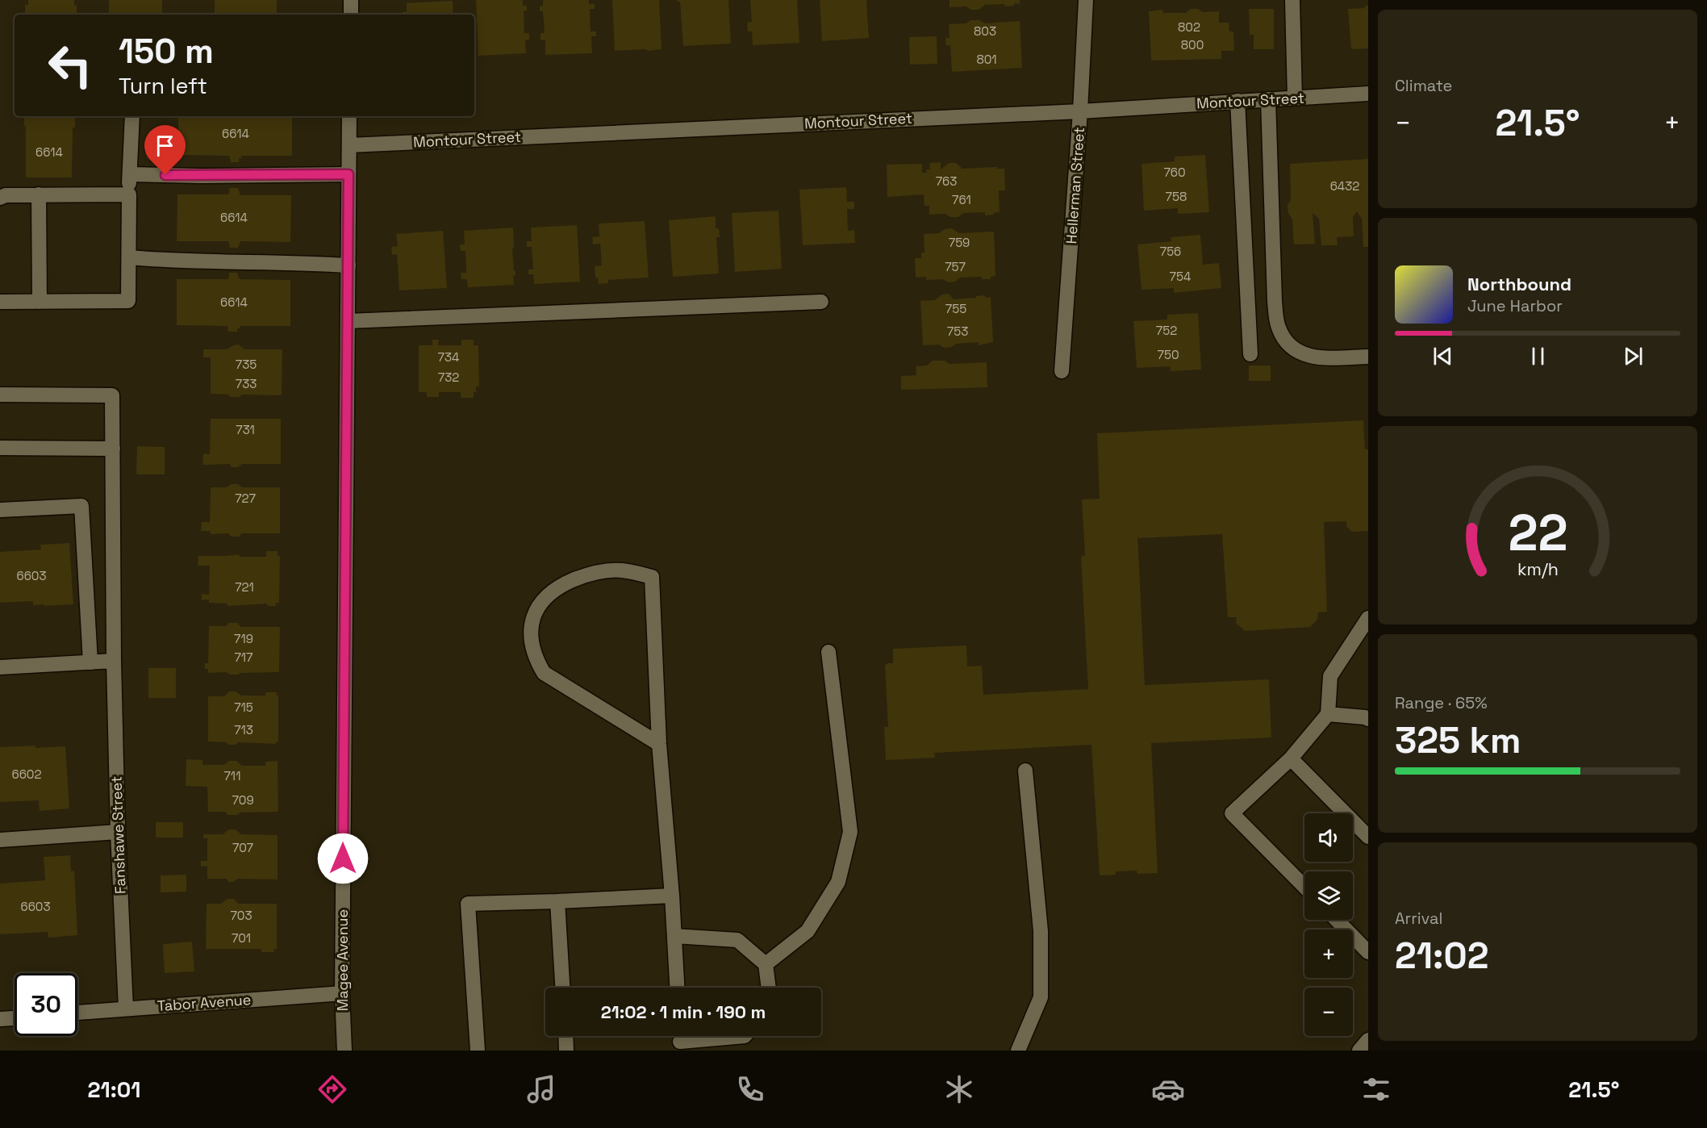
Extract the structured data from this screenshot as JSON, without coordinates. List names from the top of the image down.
{
  "streets": {
    "street": [
      "Montour Street",
      "Hellerman Street",
      "Fanshawe Street",
      "Magee Avenue",
      "Tabor Avenue"
    ]
  },
  "crossings": [
    ["Montour Street", "Hellerman Street"],
    ["Montour Street", "Magee Avenue"],
    ["Fanshawe Street", "Tabor Avenue"],
    ["Magee Avenue", "Tabor Avenue"]
  ],
  "house_numbers": [
    "802",
    "803",
    "800",
    "801",
    "6614",
    "6614",
    "760",
    "763",
    "6432",
    "758",
    "761",
    "6614",
    "759",
    "756",
    "757",
    "754",
    "6614",
    "755",
    "752",
    "753",
    "750",
    "734",
    "735",
    "732",
    "733",
    "731",
    "727",
    "6603",
    "721",
    "719",
    "717",
    "715",
    "713",
    "6602",
    "711",
    "709",
    "707",
    "6603",
    "703",
    "701"
  ],
  "page": {
    "tile": [
      "Climate",
      ["Range · 65%", "325 km"],
      ["Arrival", "21:02"]
    ],
    "turn": ["150 m", "Turn left"],
    "heat": ["−", "21.5°", "+"],
    "song": ["Northbound", "June Harbor"],
    "map_buttons": ["+", "−"],
    "limit": "30",
    "trip": "21:02 · 1 min · 190 m",
    "tabs": ["21:01", "21.5°"],
    "gauge": ["22", "km/h"]
  }
}
